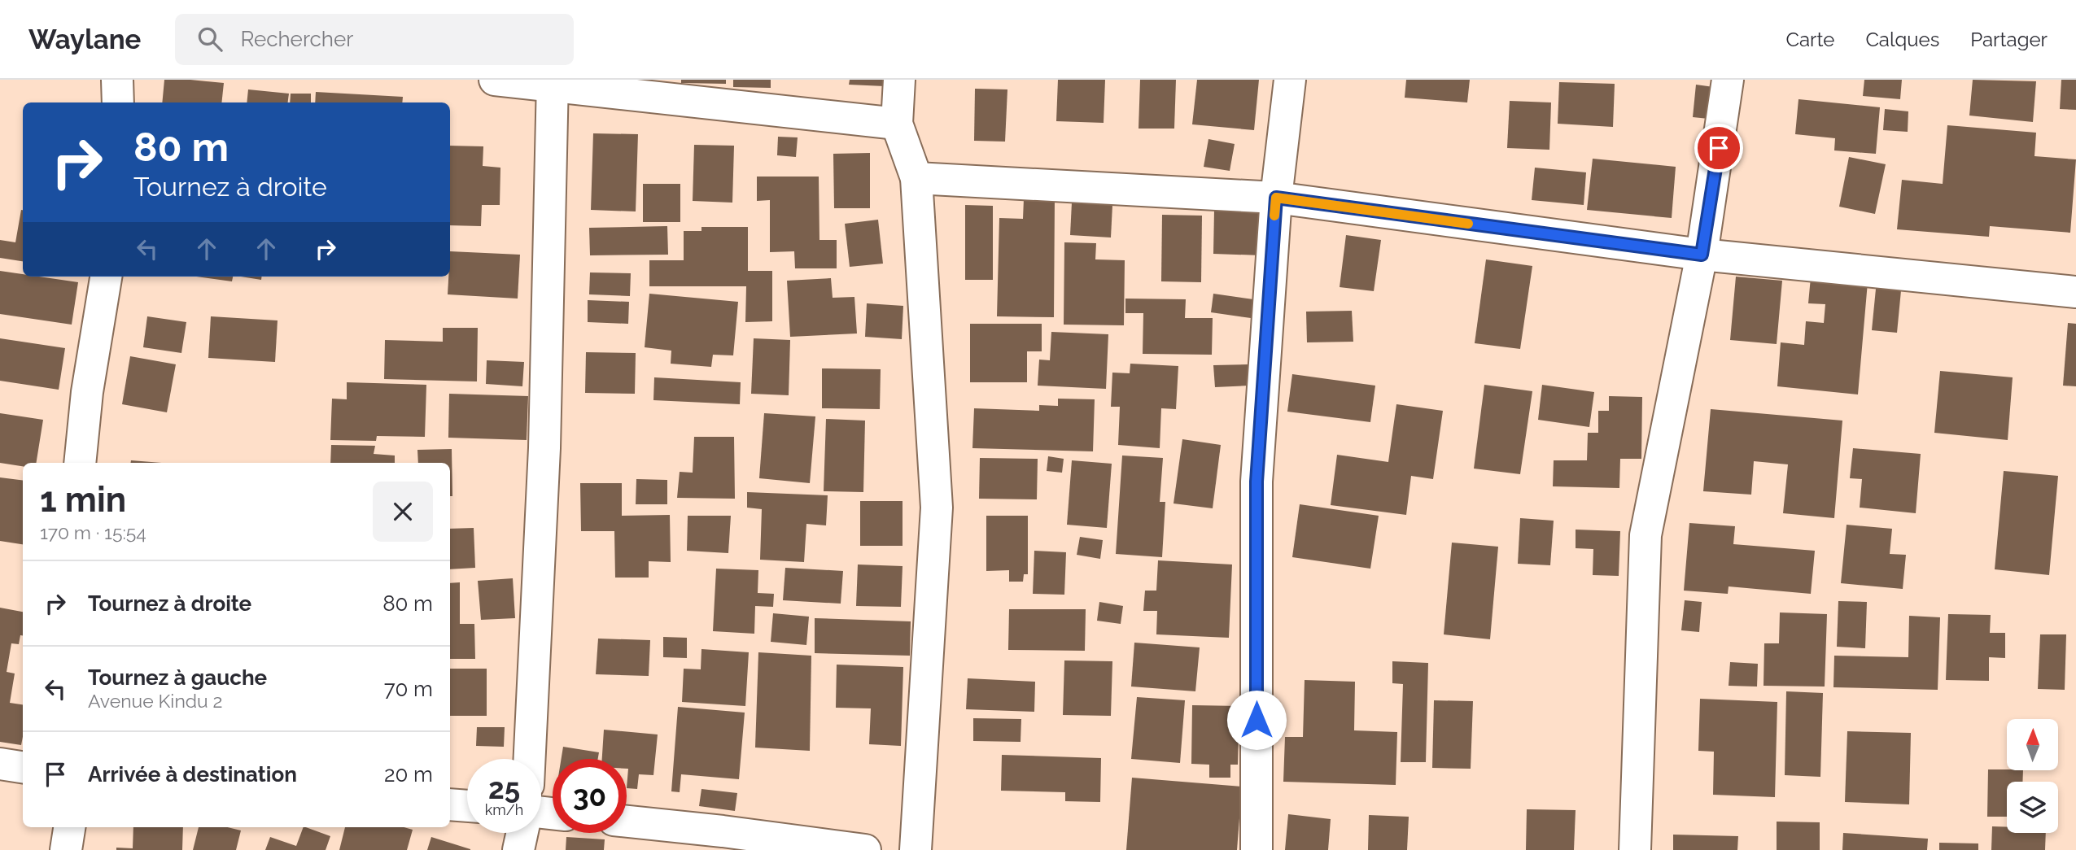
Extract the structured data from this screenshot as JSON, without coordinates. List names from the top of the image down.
{
  "north": "top",
  "page": {
    "header": "Waylane",
    "search": "Rechercher",
    "nav": ["Carte", "Calques", "Partager"],
    "turn": ["80 m", "Tournez à droite"],
    "heading": ["1 min", "170 m · 15:54"],
    "list": [
      {
        "name": "Tournez à droite",
        "value": "80 m"
      },
      {
        "name": "Tournez à gauche",
        "note": "Avenue Kindu 2",
        "value": "70 m"
      },
      {
        "name": "Arrivée à destination",
        "value": "20 m"
      }
    ],
    "speed": "25 km/h",
    "limit": "30"
  }
}
